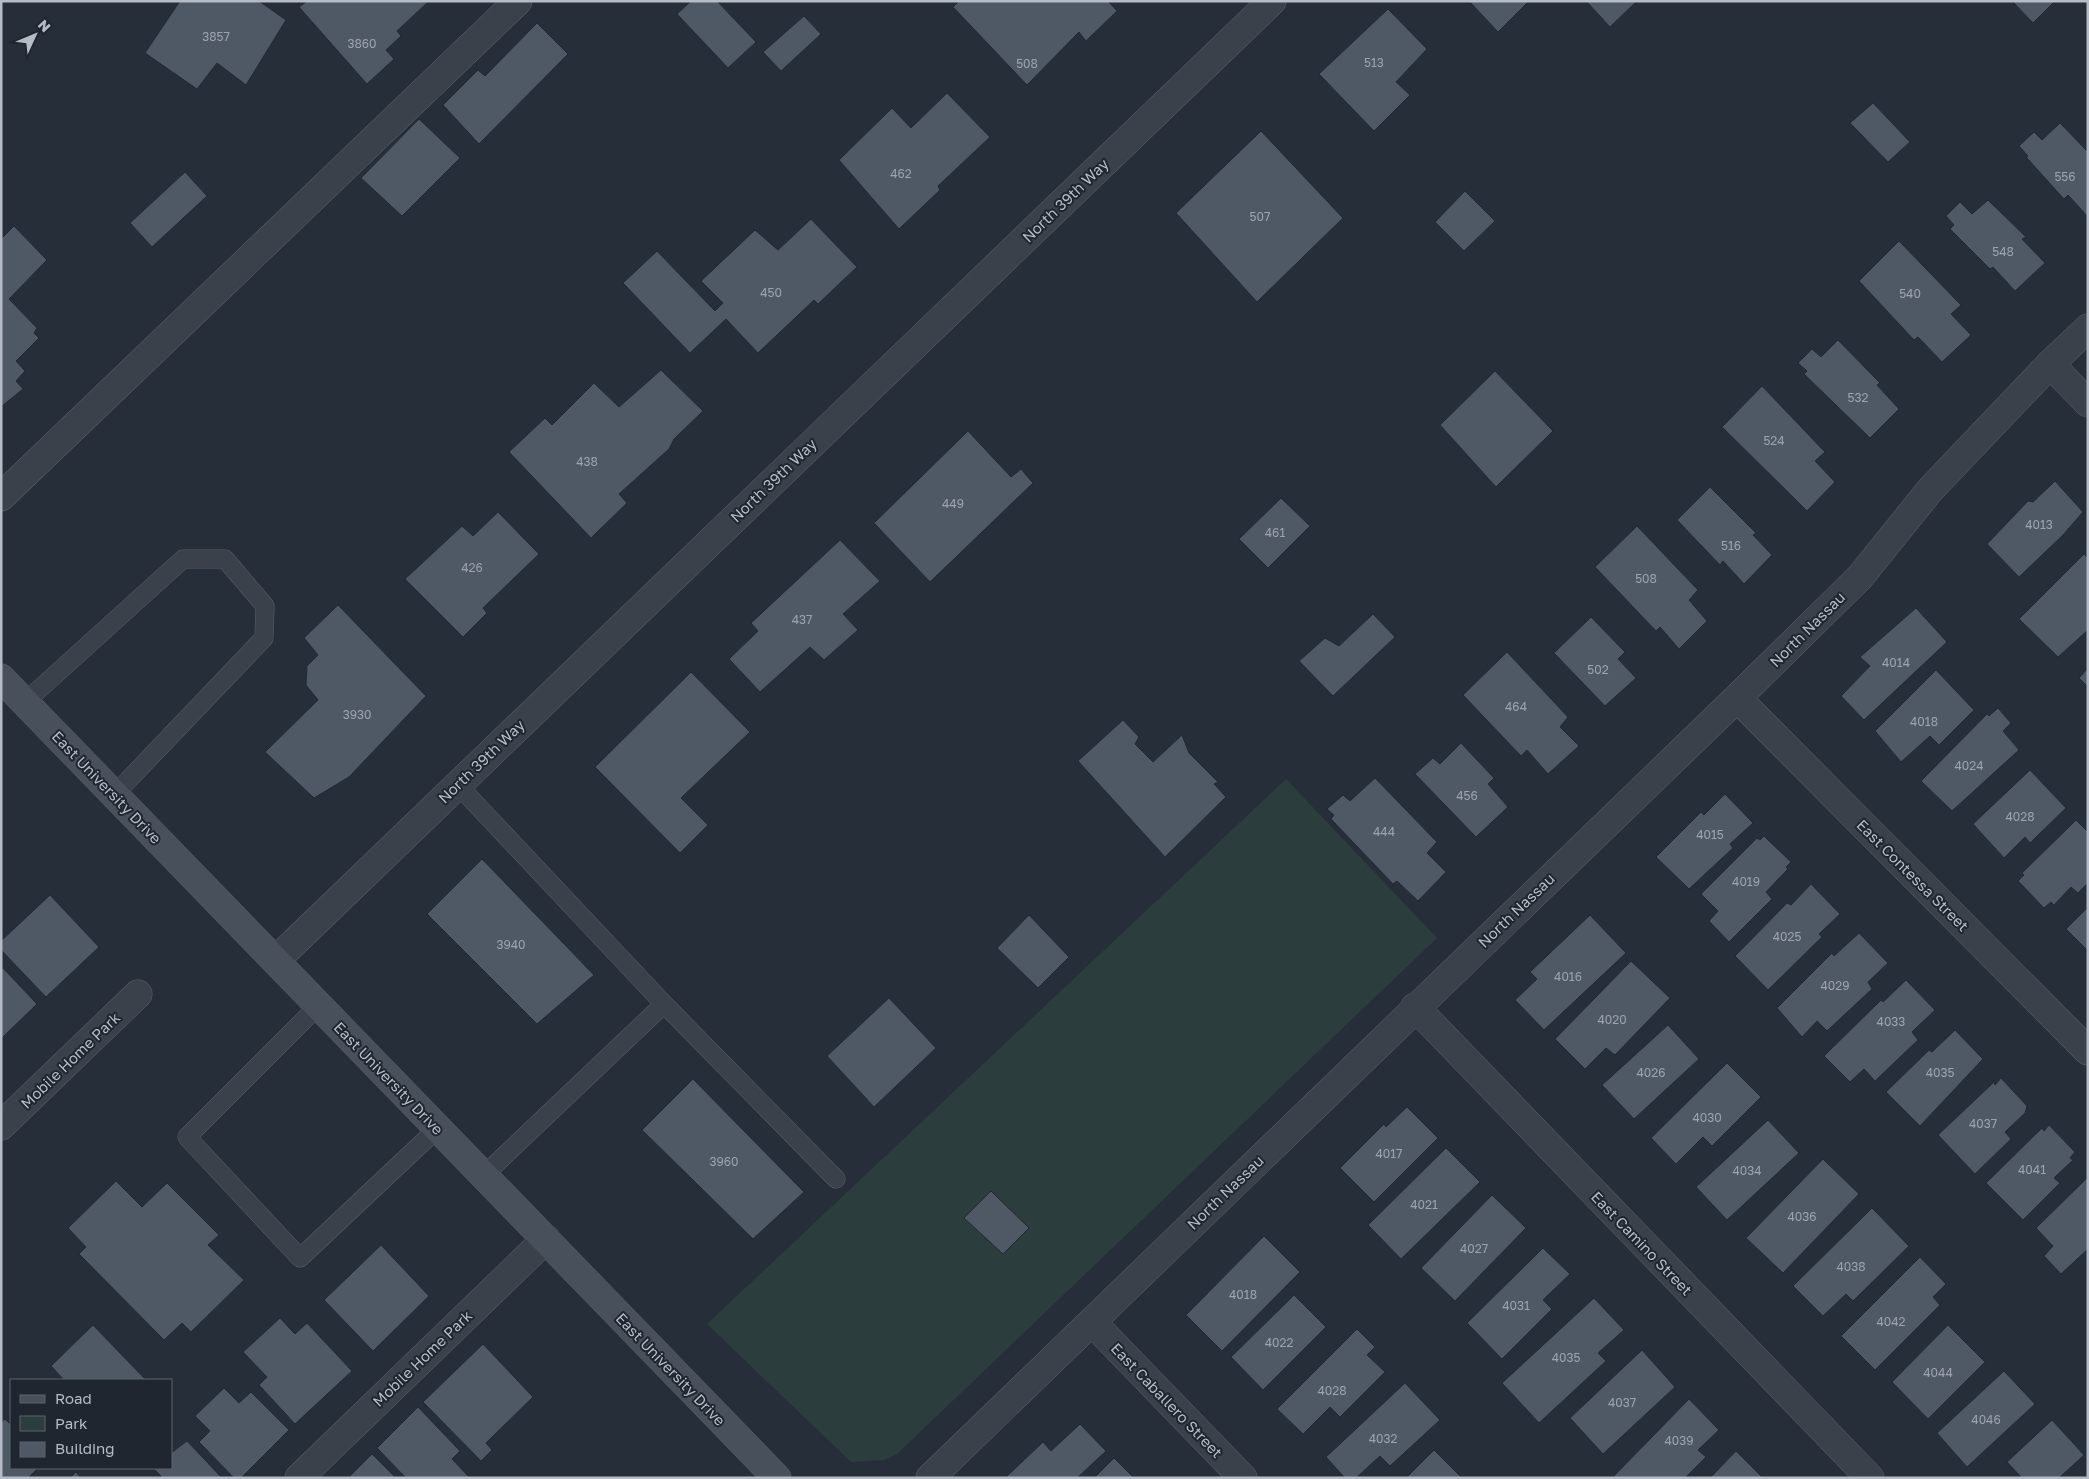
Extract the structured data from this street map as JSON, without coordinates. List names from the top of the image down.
{
  "streets": {
    "main road": ["East University Drive"],
    "street": [
      "North 39th Way",
      "North Nassau",
      "East Contessa Street",
      "Mobile Home Park",
      "East Camino Street",
      "East Caballero Street"
    ]
  },
  "crossings": [
    ["North 39th Way", "East University Drive"],
    ["North Nassau", "East Contessa Street"],
    ["North Nassau", "East Camino Street"],
    ["North Nassau", "East Caballero Street"],
    ["East University Drive", "Mobile Home Park"]
  ],
  "house_numbers": [
    "3857",
    "3860",
    "513",
    "508",
    "462",
    "556",
    "507",
    "548",
    "450",
    "540",
    "532",
    "524",
    "438",
    "449",
    "4013",
    "461",
    "516",
    "426",
    "508",
    "437",
    "4014",
    "502",
    "464",
    "3930",
    "4018",
    "4024",
    "456",
    "4028",
    "444",
    "4015",
    "4019",
    "4025",
    "3940",
    "4016",
    "4029",
    "4020",
    "4033",
    "4026",
    "4035",
    "4030",
    "4037",
    "4017",
    "3960",
    "4041",
    "4034",
    "4021",
    "4036",
    "4027",
    "4038",
    "4018",
    "4031",
    "4042",
    "4022",
    "4035",
    "4044",
    "4028",
    "4037",
    "4046",
    "4032",
    "4039"
  ],
  "legend": ["Road", "Park", "Building"],
  "north": "top right"
}
